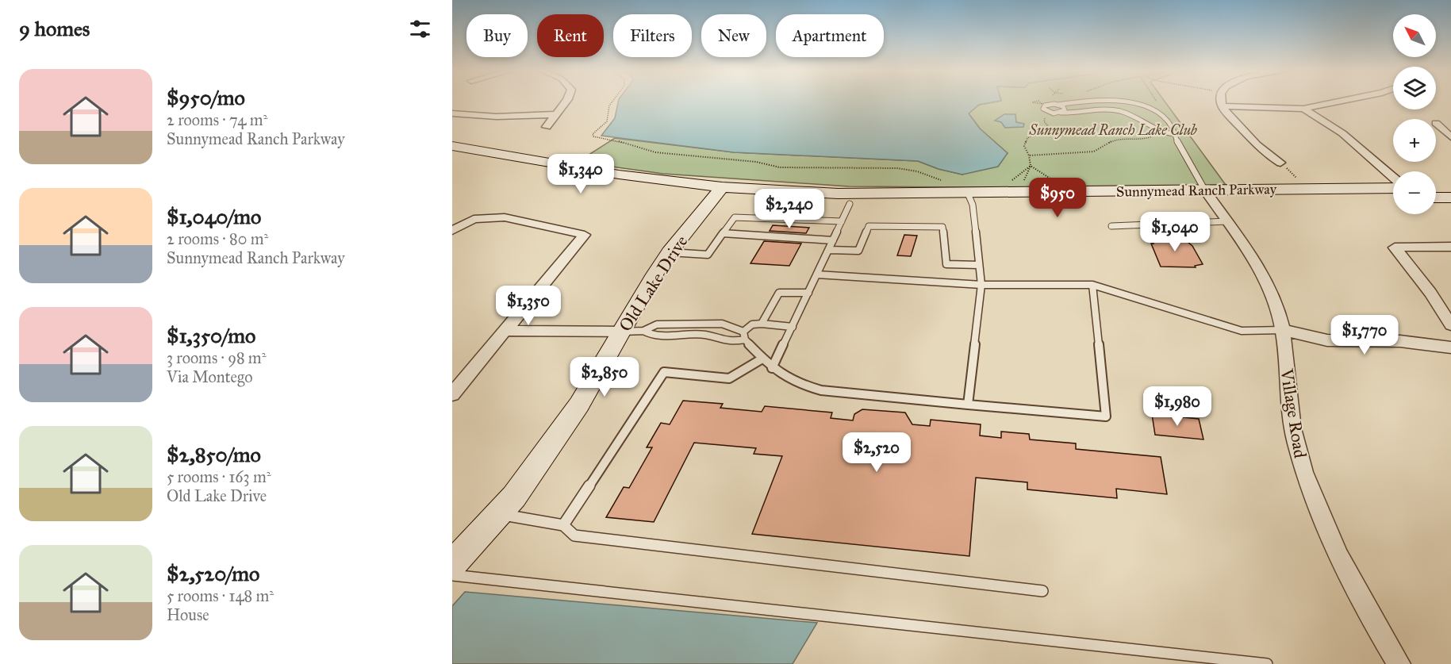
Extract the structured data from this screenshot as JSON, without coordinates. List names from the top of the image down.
{
  "streets": {
    "main road": ["Sunnymead Ranch Parkway", "Old Lake Drive"],
    "street": ["Village Road"]
  },
  "crossings": [
    ["Sunnymead Ranch Parkway", "Old Lake Drive"],
    ["Sunnymead Ranch Parkway", "Village Road"]
  ],
  "parks": ["Sunnymead Ranch Lake Club"],
  "north": "top left",
  "page": {
    "heading": "9 homes",
    "map_buttons": ["+", "−"],
    "chip": [
      "Buy",
      "Rent",
      "Filters",
      "New",
      "Apartment"
    ],
    "list": [
      {
        "name": "$950/mo",
        "note": "2 rooms · 74 m² · Sunnymead Ranch Parkway"
      },
      {
        "name": "$1,040/mo",
        "note": "2 rooms · 80 m² · Sunnymead Ranch Parkway"
      },
      {
        "name": "$1,350/mo",
        "note": "3 rooms · 98 m² · Via Montego"
      },
      {
        "name": "$2,850/mo",
        "note": "5 rooms · 163 m² · Old Lake Drive"
      },
      {
        "name": "$2,520/mo",
        "note": "5 rooms · 148 m² · House"
      }
    ],
    "price": [
      "$1,340",
      "$950",
      "$2,240",
      "$1,040",
      "$1,350",
      "$1,770",
      "$2,850",
      "$1,980",
      "$2,520"
    ]
  }
}
